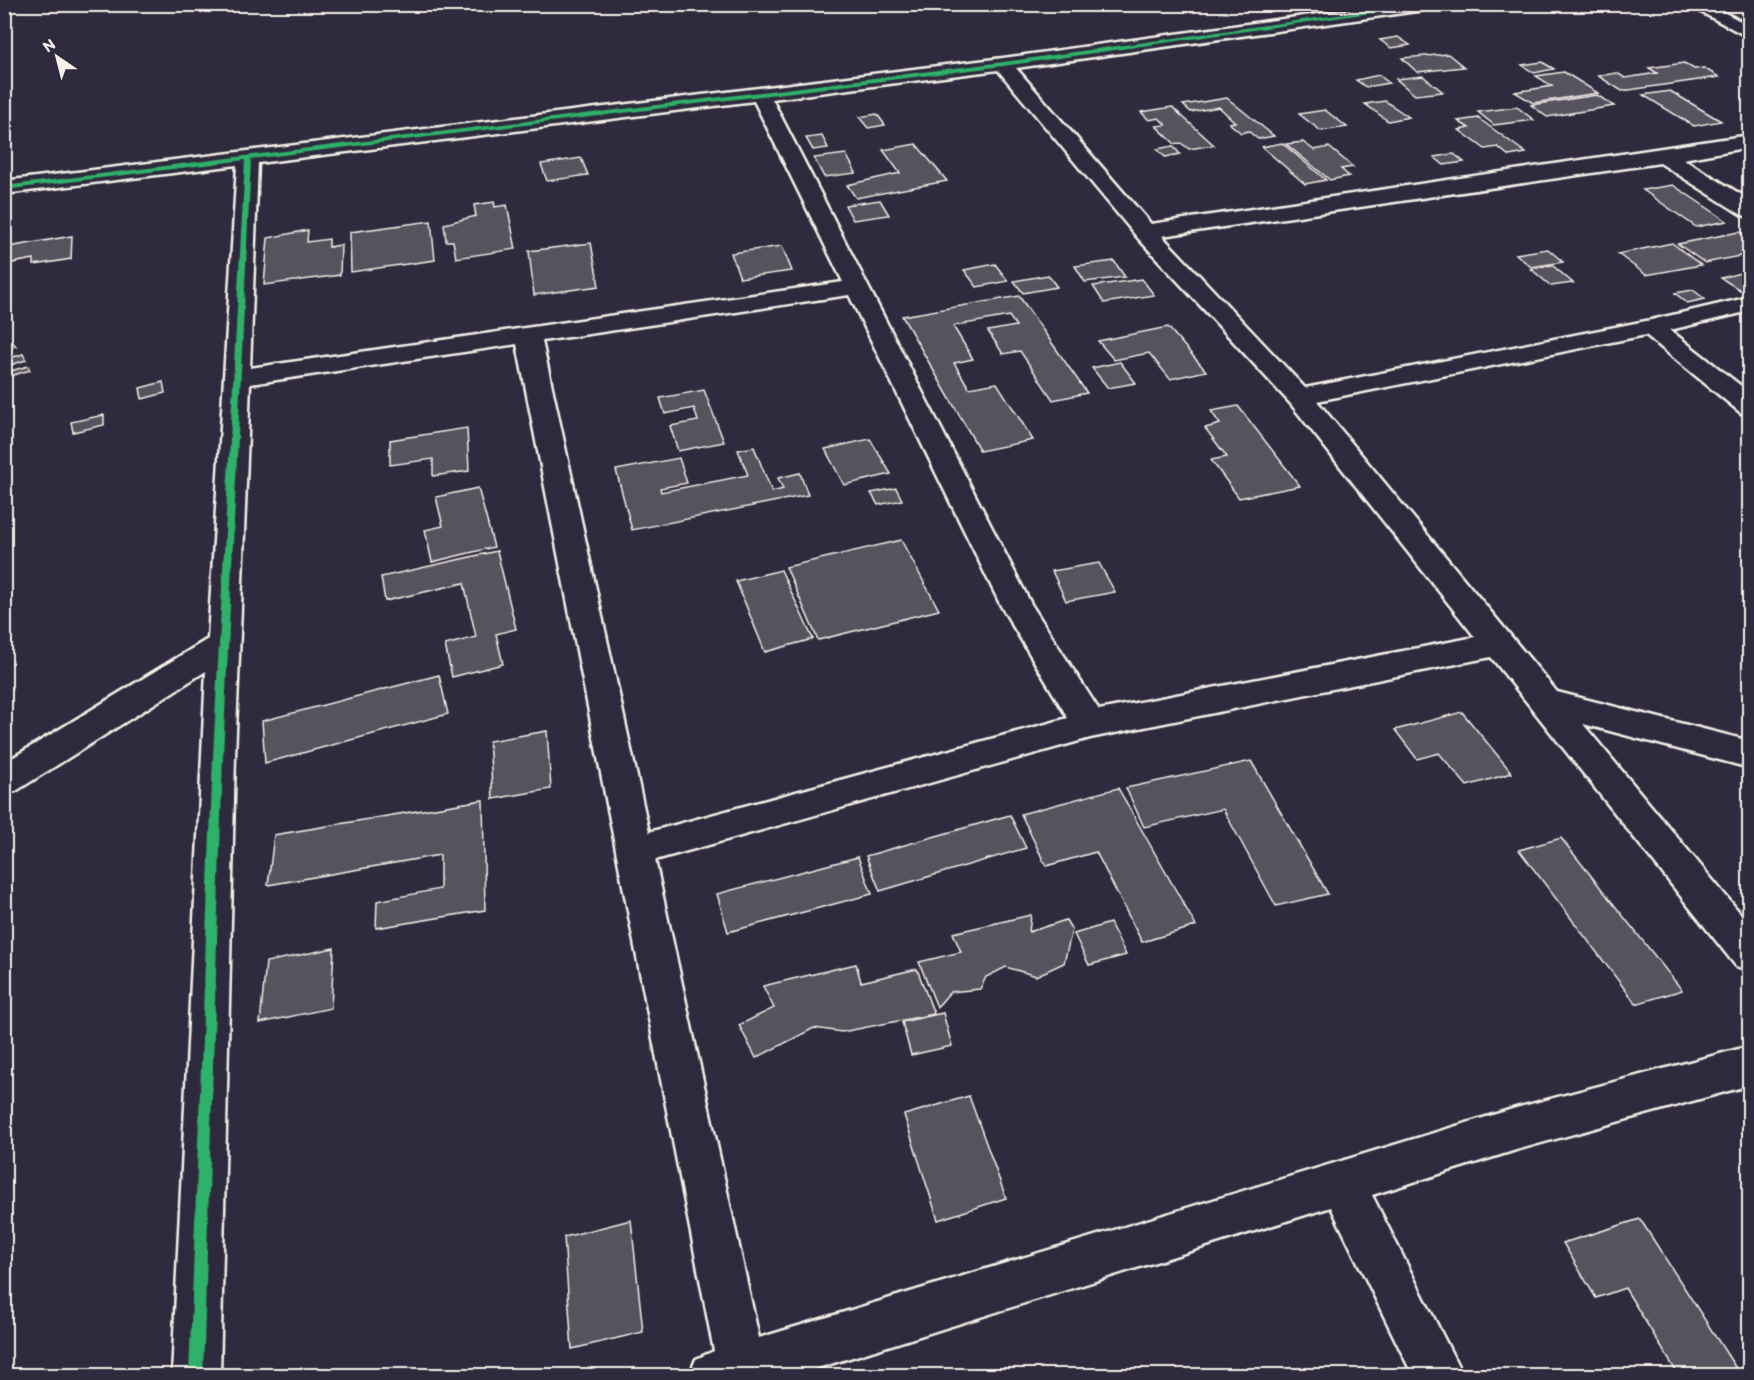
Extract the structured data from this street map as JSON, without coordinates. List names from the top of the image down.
{
  "north": "top left"
}
